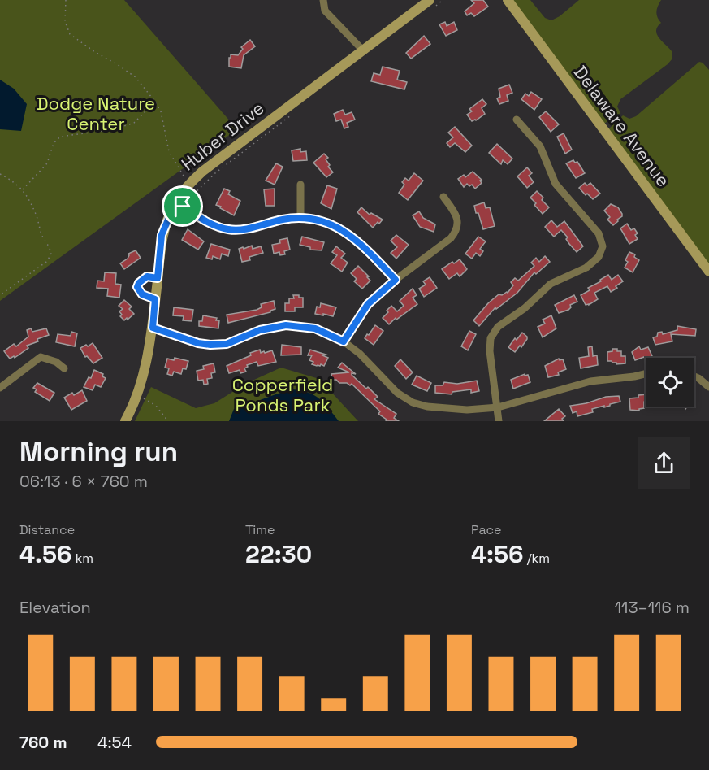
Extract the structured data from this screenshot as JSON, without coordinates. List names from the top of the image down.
{
  "streets": {
    "street": ["Delaware Avenue", "Huber Drive"]
  },
  "parks": ["Dodge Nature Center", "Copperfield Ponds Park"],
  "page": {
    "heading": ["Morning run", "06:13 · 6 × 760 m"],
    "stats": [
      ["Distance", "4.56 km"],
      ["Time", "22:30"],
      ["Pace", "4:56 /km"]
    ],
    "chart": ["Elevation", "113–116 m"],
    "list": [
      {
        "name": "760 m",
        "note": "4:54"
      }
    ]
  }
}
